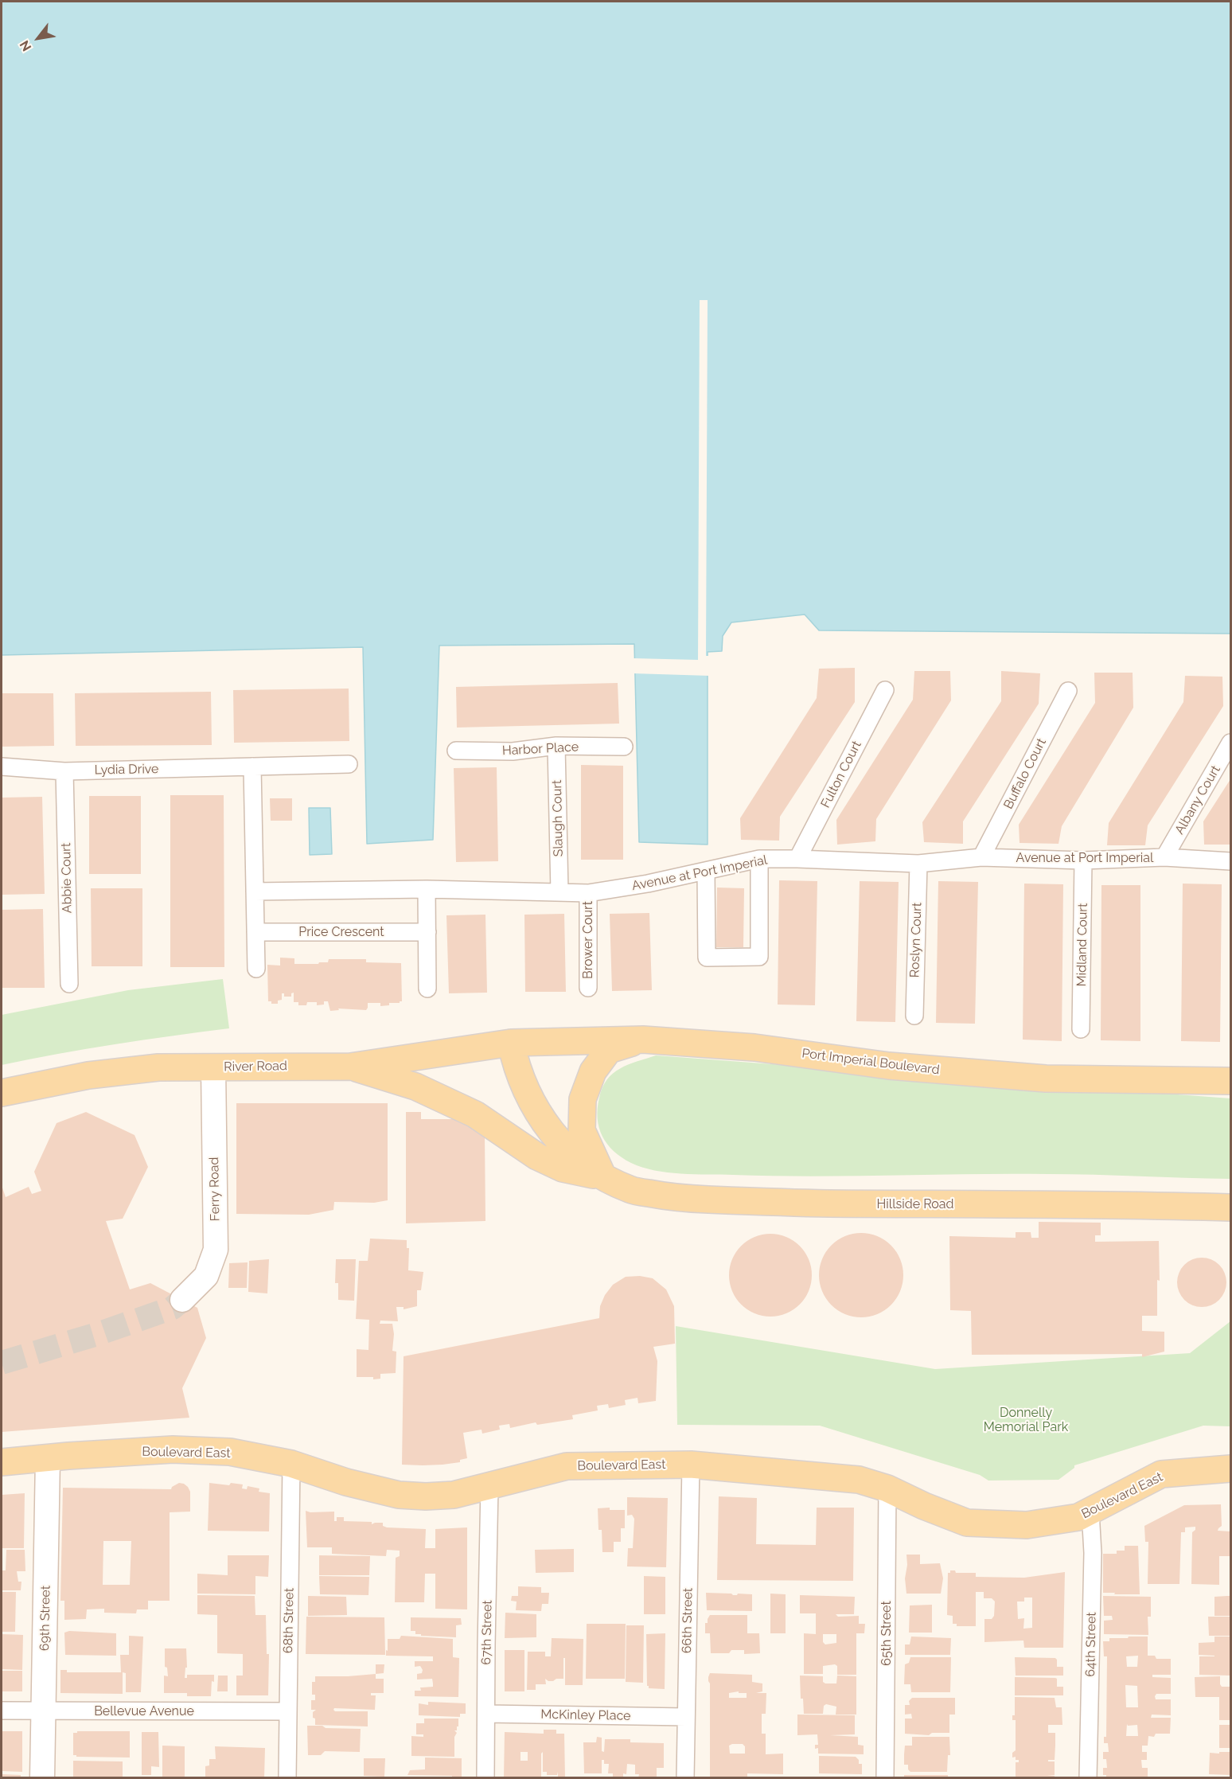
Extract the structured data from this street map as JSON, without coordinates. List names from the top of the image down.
{
  "streets": {
    "main road": [
      "Port Imperial Boulevard",
      "River Road",
      "Hillside Road",
      "Boulevard East"
    ],
    "street": [
      "Harbor Place",
      "Lydia Drive",
      "Buffalo Court",
      "Fulton Court",
      "Albany Court",
      "Slaugh Court",
      "Avenue at Port Imperial",
      "Abbie Court",
      "Price Crescent",
      "Brower Court",
      "Roslyn Court",
      "Midland Court",
      "Ferry Road",
      "69th Street",
      "68th Street",
      "66th Street",
      "67th Street",
      "65th Street",
      "64th Street",
      "Bellevue Avenue",
      "McKinley Place"
    ]
  },
  "crossings": [
    ["Harbor Place", "Slaugh Court"],
    ["Lydia Drive", "Abbie Court"],
    ["Buffalo Court", "Avenue at Port Imperial"],
    ["Fulton Court", "Avenue at Port Imperial"],
    ["Albany Court", "Avenue at Port Imperial"],
    ["Slaugh Court", "Avenue at Port Imperial"],
    ["Avenue at Port Imperial", "Brower Court"],
    ["Avenue at Port Imperial", "Roslyn Court"],
    ["Avenue at Port Imperial", "Midland Court"],
    ["Port Imperial Boulevard", "River Road"],
    ["River Road", "Ferry Road"],
    ["Boulevard East", "69th Street"],
    ["Boulevard East", "68th Street"],
    ["Boulevard East", "66th Street"],
    ["Boulevard East", "67th Street"],
    ["Boulevard East", "65th Street"],
    ["Boulevard East", "64th Street"],
    ["69th Street", "Bellevue Avenue"],
    ["68th Street", "Bellevue Avenue"],
    ["66th Street", "McKinley Place"],
    ["67th Street", "McKinley Place"]
  ],
  "parks": ["Donnelly Memorial Park"],
  "north": "bottom left"
}
